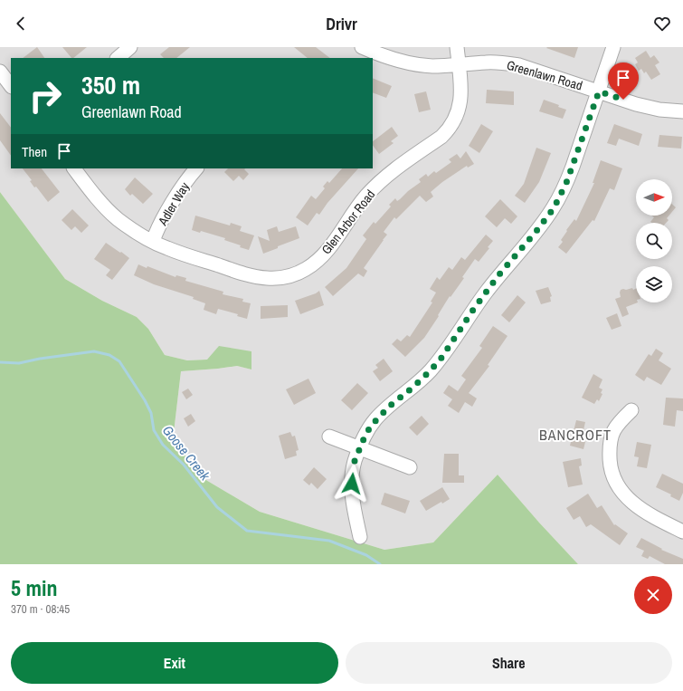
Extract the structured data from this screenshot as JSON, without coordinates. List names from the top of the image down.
{
  "streets": {
    "street": ["Greenlawn Road", "Adler Way", "Glen Arbor Road"]
  },
  "crossings": [
    ["Greenlawn Road", "Glen Arbor Road"],
    ["Adler Way", "Glen Arbor Road"]
  ],
  "districts": ["BANCROFT"],
  "water": ["Goose Creek"],
  "north": "right",
  "page": {
    "header": "Drivr",
    "turn": ["350 m", "Greenlawn Road"],
    "then": "Then",
    "heading": ["5 min", "370 m · 08:45"],
    "buttons": ["Exit", "Share"]
  }
}
